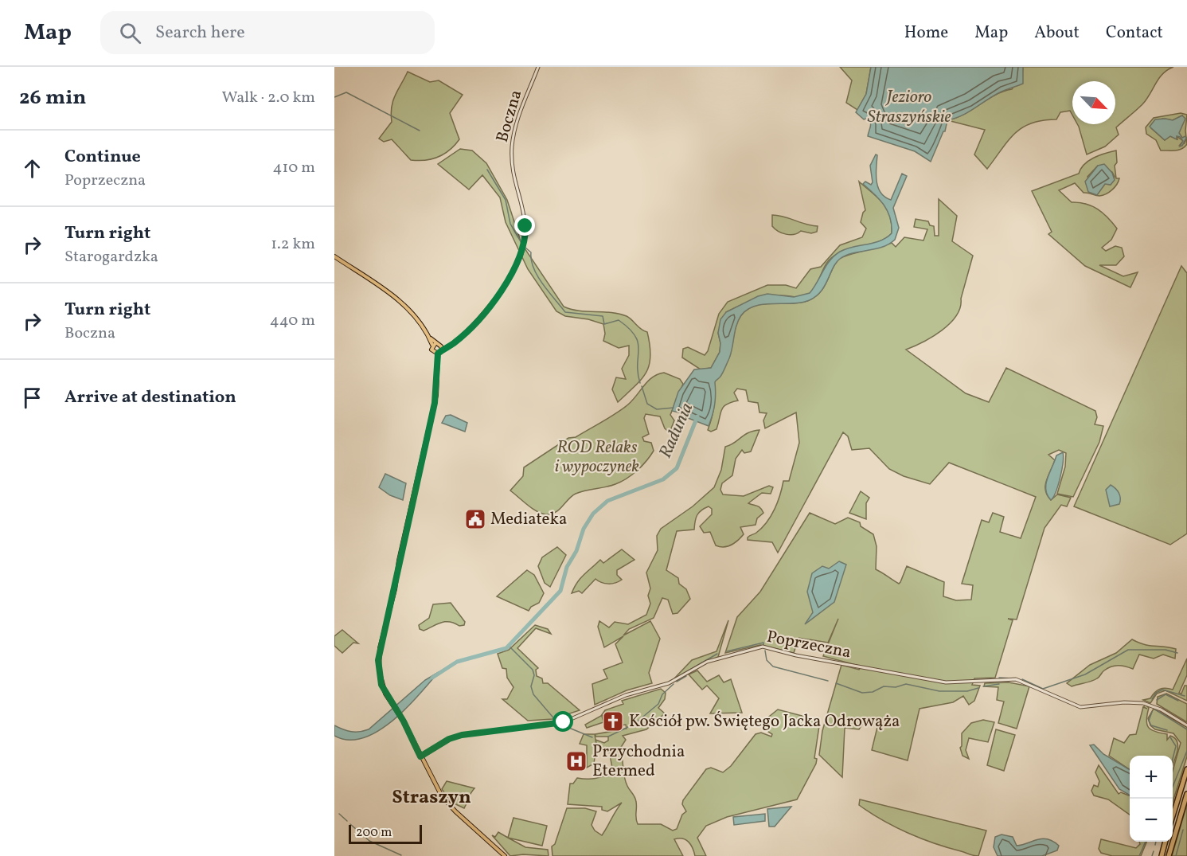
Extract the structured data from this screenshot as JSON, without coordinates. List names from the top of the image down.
{
  "streets": {
    "street": ["Boczna", "Poprzeczna"]
  },
  "districts": ["Straszyn"],
  "water": ["Jezioro Straszyńskie", "Radunia"],
  "parks": ["ROD Relaks i wypoczynek"],
  "places": {
    "public building": ["Mediateka"],
    "church": ["Kościół pw. Świętego Jacka Odrowąża"],
    "hospital": ["Przychodnia Etermed"]
  },
  "scale_bar": "200 m",
  "north": "bottom right",
  "page": {
    "header": "Map",
    "search": "Search here",
    "nav": [
      "Home",
      "Map",
      "About",
      "Contact"
    ],
    "heading": ["26 min", "Walk · 2.0 km"],
    "list": [
      ["Continue", "Poprzeczna", "410 m"],
      ["Turn right", "Starogardzka", "1.2 km"],
      ["Turn right", "Boczna", "440 m"],
      "Arrive at destination"
    ],
    "map_buttons": ["+", "−"],
    "scale": "200 m"
  }
}
